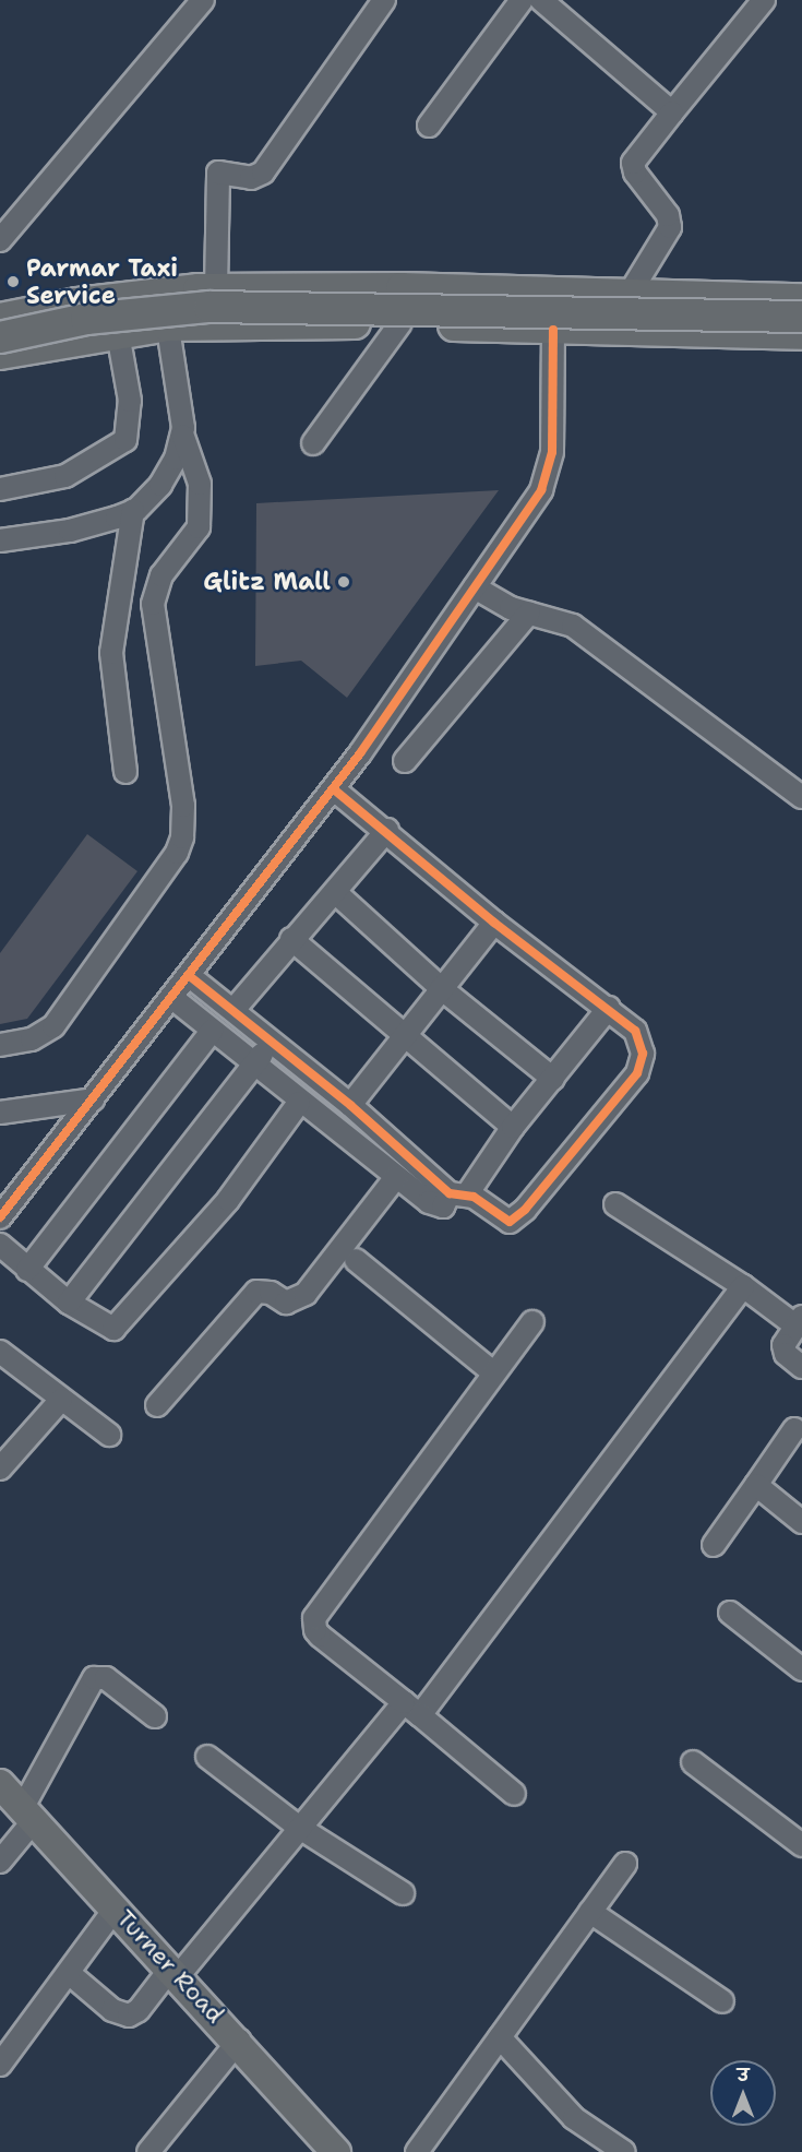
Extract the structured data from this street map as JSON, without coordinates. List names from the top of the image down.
{
  "streets": {
    "main road": ["Turner Road"]
  },
  "places": ["Parmar Taxi Service", "Glitz Mall"],
  "north": "top"
}
